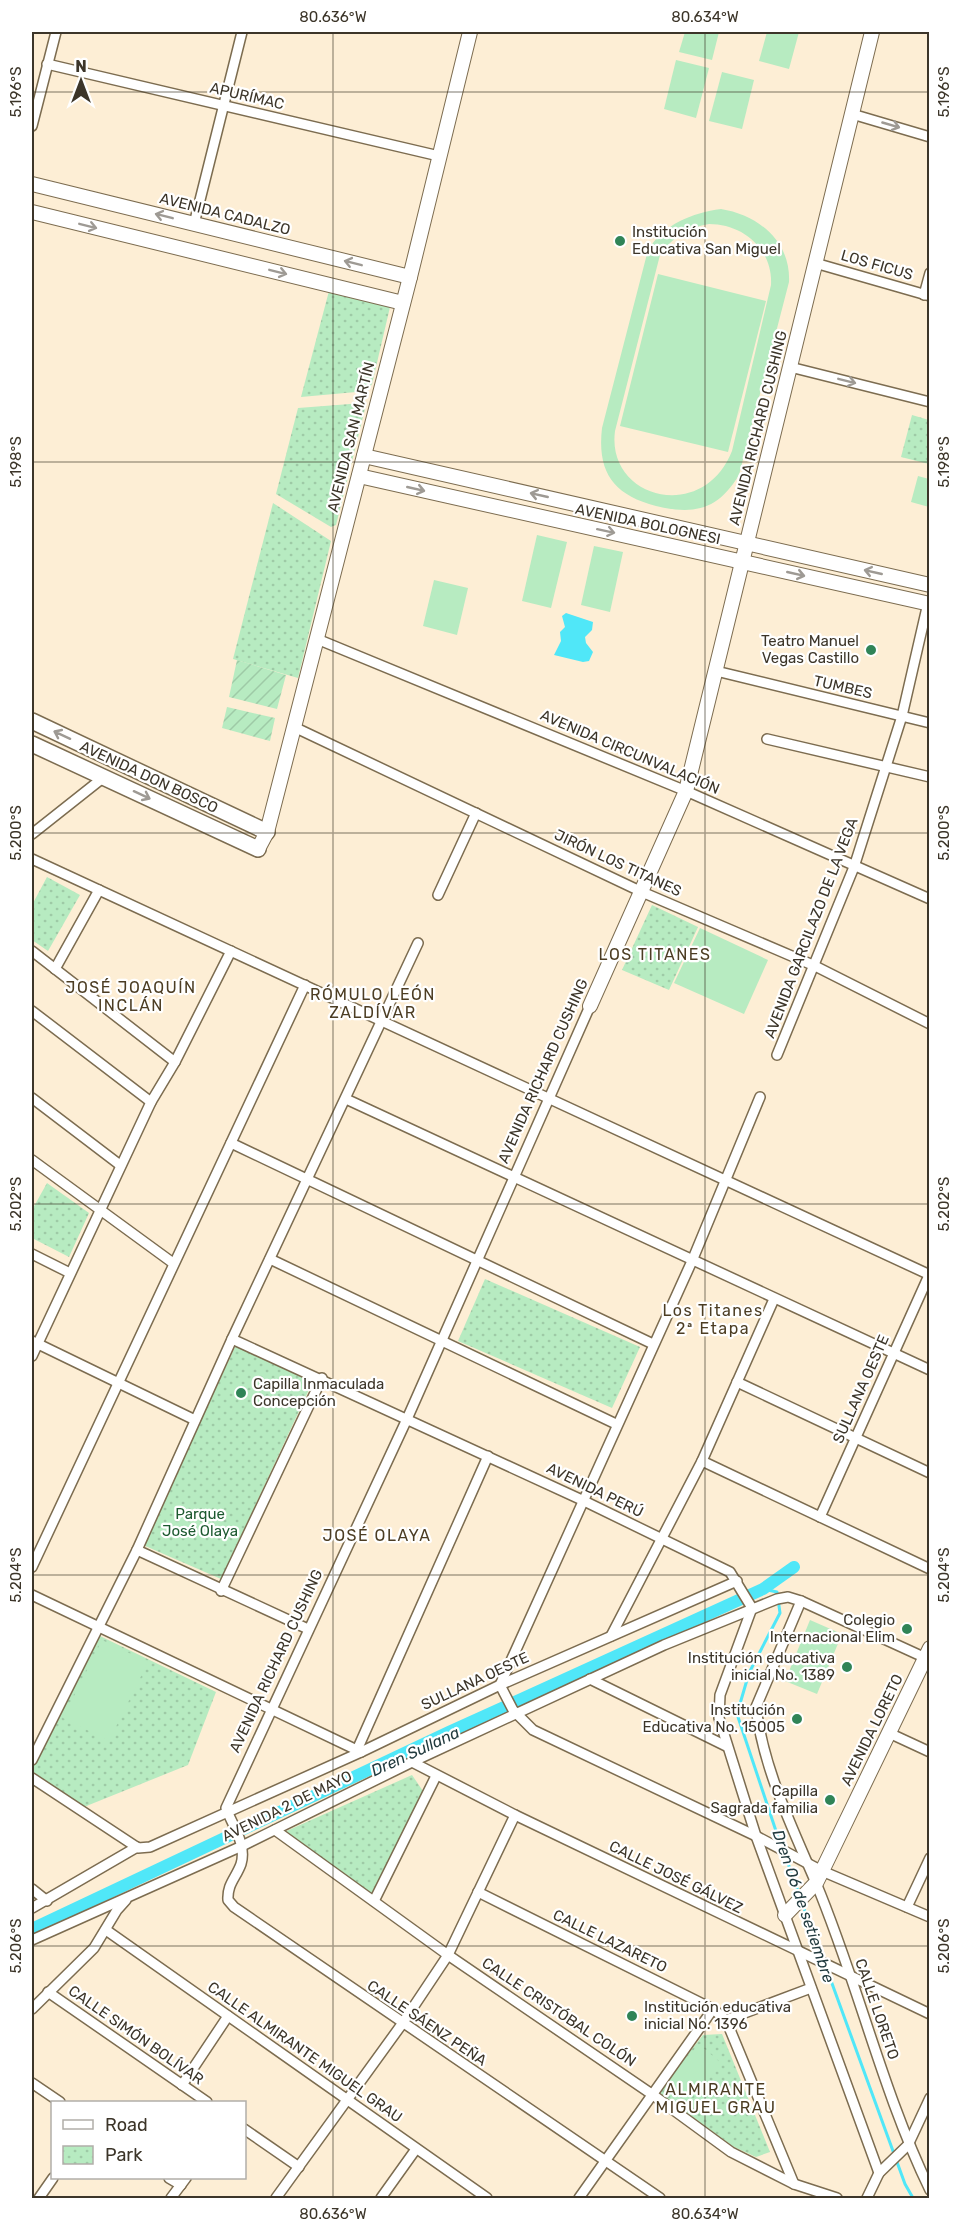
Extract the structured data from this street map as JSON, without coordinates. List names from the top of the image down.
{
  "streets": {
    "main road": ["AVENIDA DON BOSCO"],
    "street": [
      "APURÍMAC",
      "AVENIDA CADALZO",
      "LOS FICUS",
      "AVENIDA RICHARD CUSHING",
      "AVENIDA SAN MARTÍN",
      "AVENIDA BOLOGNESI",
      "TUMBES",
      "AVENIDA CIRCUNVALACIÓN",
      "JIRÓN LOS TITANES",
      "AVENIDA GARCILAZO DE LA VEGA",
      "SULLANA OESTE",
      "AVENIDA PERÚ",
      "AVENIDA LORETO",
      "AVENIDA 2 DE MAYO",
      "CALLE JOSÉ GÁLVEZ",
      "CALLE LAZARETO",
      "CALLE LORETO",
      "CALLE CRISTÓBAL COLÓN",
      "CALLE SÁENZ PEÑA",
      "CALLE SIMÓN BOLÍVAR",
      "CALLE ALMIRANTE MIGUEL GRAU"
    ]
  },
  "crossings": [
    ["APURÍMAC", "AVENIDA SAN MARTÍN"],
    ["AVENIDA CADALZO", "AVENIDA SAN MARTÍN"],
    ["LOS FICUS", "AVENIDA RICHARD CUSHING"],
    ["AVENIDA RICHARD CUSHING", "AVENIDA BOLOGNESI"],
    ["AVENIDA RICHARD CUSHING", "TUMBES"],
    ["AVENIDA RICHARD CUSHING", "AVENIDA CIRCUNVALACIÓN"],
    ["AVENIDA RICHARD CUSHING", "JIRÓN LOS TITANES"],
    ["AVENIDA RICHARD CUSHING", "SULLANA OESTE"],
    ["AVENIDA RICHARD CUSHING", "AVENIDA PERÚ"],
    ["AVENIDA SAN MARTÍN", "AVENIDA BOLOGNESI"],
    ["AVENIDA SAN MARTÍN", "AVENIDA CIRCUNVALACIÓN"],
    ["AVENIDA SAN MARTÍN", "AVENIDA DON BOSCO"],
    ["AVENIDA SAN MARTÍN", "JIRÓN LOS TITANES"],
    ["AVENIDA BOLOGNESI", "AVENIDA GARCILAZO DE LA VEGA"],
    ["TUMBES", "AVENIDA GARCILAZO DE LA VEGA"],
    ["AVENIDA CIRCUNVALACIÓN", "AVENIDA GARCILAZO DE LA VEGA"],
    ["JIRÓN LOS TITANES", "AVENIDA GARCILAZO DE LA VEGA"],
    ["SULLANA OESTE", "AVENIDA PERÚ"],
    ["AVENIDA PERÚ", "AVENIDA 2 DE MAYO"],
    ["AVENIDA LORETO", "CALLE LORETO"],
    ["AVENIDA 2 DE MAYO", "CALLE JOSÉ GÁLVEZ"],
    ["AVENIDA 2 DE MAYO", "CALLE CRISTÓBAL COLÓN"],
    ["AVENIDA 2 DE MAYO", "CALLE SÁENZ PEÑA"],
    ["CALLE JOSÉ GÁLVEZ", "CALLE LORETO"]
  ],
  "districts": [
    "LOS TITANES",
    "JOSÉ JOAQUÍN INCLÁN",
    "RÓMULO LEÓN ZALDÍVAR",
    "Los Titanes 2ª Etapa",
    "JOSÉ OLAYA",
    "ALMIRANTE MIGUEL GRAU"
  ],
  "water": ["Dren Sullana", "Dren 06 de setiembre"],
  "parks": ["Parque José Olaya"],
  "places": [
    "Institución Educativa San Miguel",
    "Teatro Manuel Vegas Castillo",
    "Capilla Inmaculada Concepción",
    "Colegio Internacional Elim",
    "Institución educativa inicial No. 1389",
    "Institución Educativa No. 15005",
    "Capilla Sagrada familia",
    "Institución educativa inicial No. 1396"
  ],
  "legend": ["Road", "Park"],
  "north": "top",
  "coordinates": [
    "80.636°W",
    "80.634°W",
    "5.196°S",
    "5.198°S",
    "5.200°S",
    "5.202°S",
    "5.204°S",
    "5.206°S"
  ]
}
